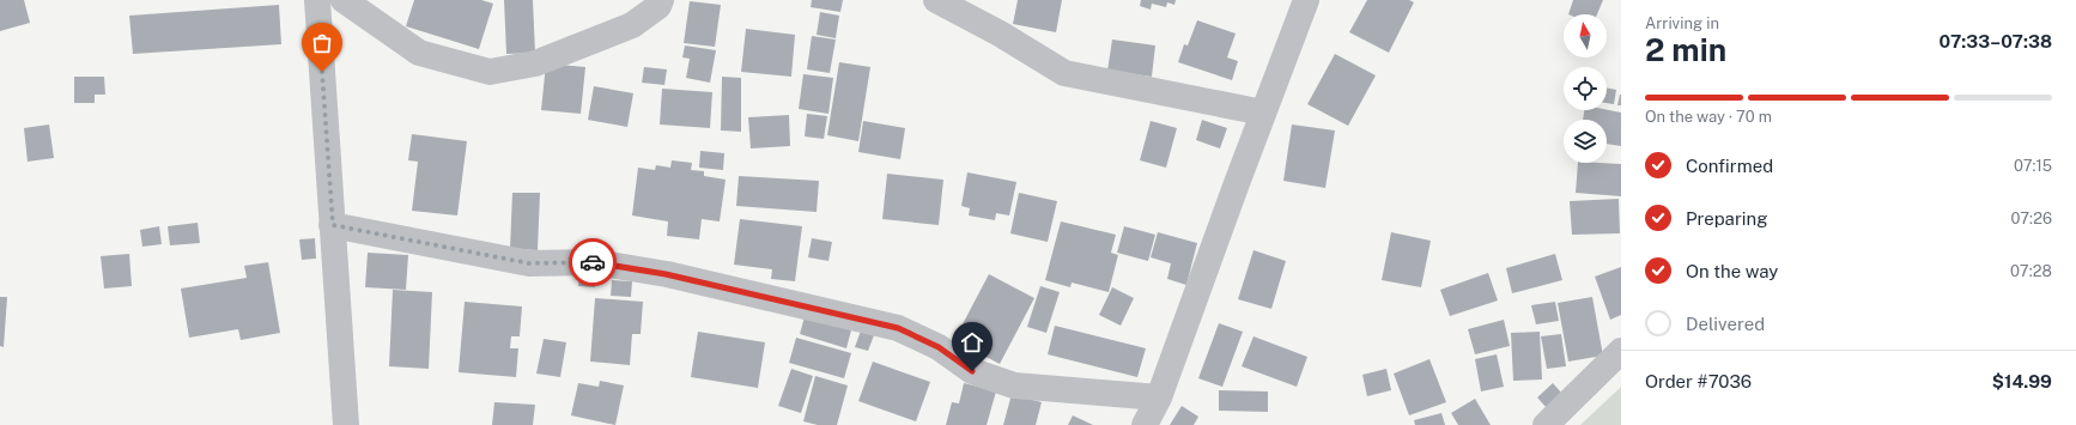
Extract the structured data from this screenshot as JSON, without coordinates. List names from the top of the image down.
{
  "north": "top",
  "page": {
    "heading": ["2 min", "Arriving in", "07:33–07:38"],
    "panel": ["Order #7036", "$14.99"],
    "bar": "On the way · 70 m",
    "list": [
      ["Confirmed", "07:15"],
      ["Preparing", "07:26"],
      ["On the way", "07:28"],
      "Delivered"
    ]
  }
}
